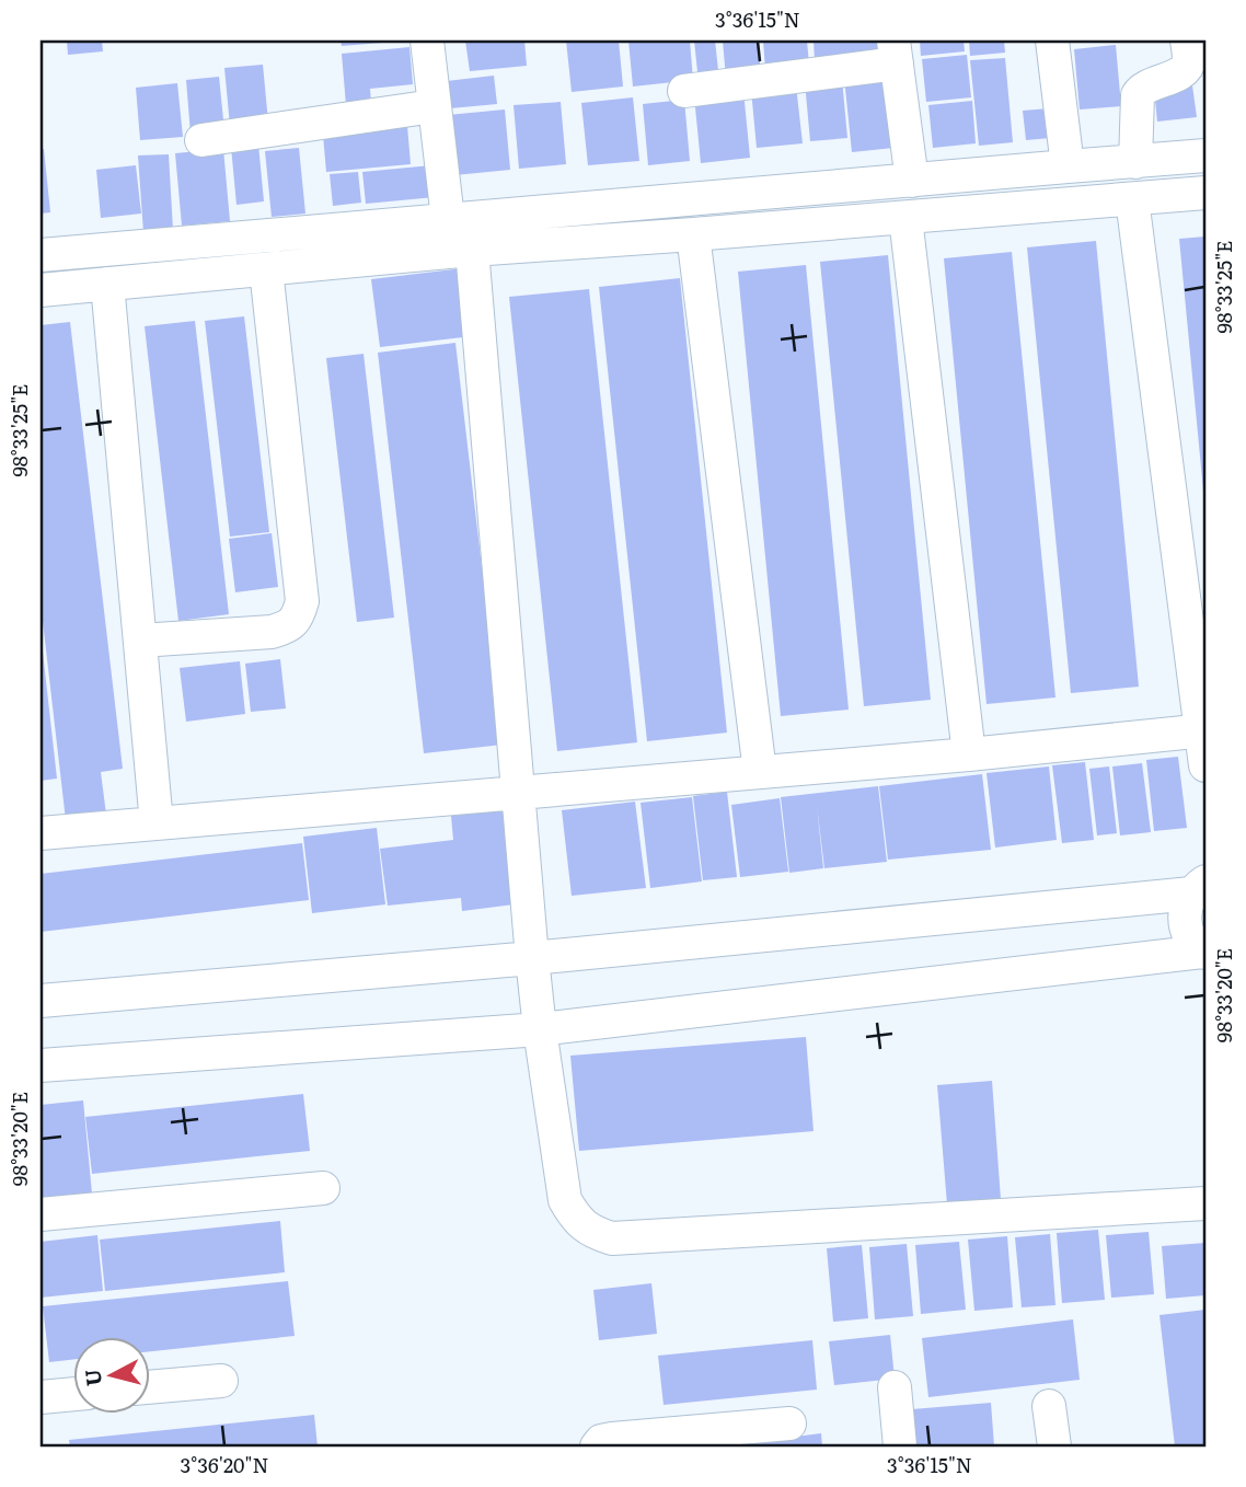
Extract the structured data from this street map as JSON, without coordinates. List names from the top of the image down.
{
  "north": "left",
  "coordinates": [
    "3°36'15\"N",
    "98°33'25\"E",
    "98°33'20\"E",
    "3°36'20\"N"
  ]
}
